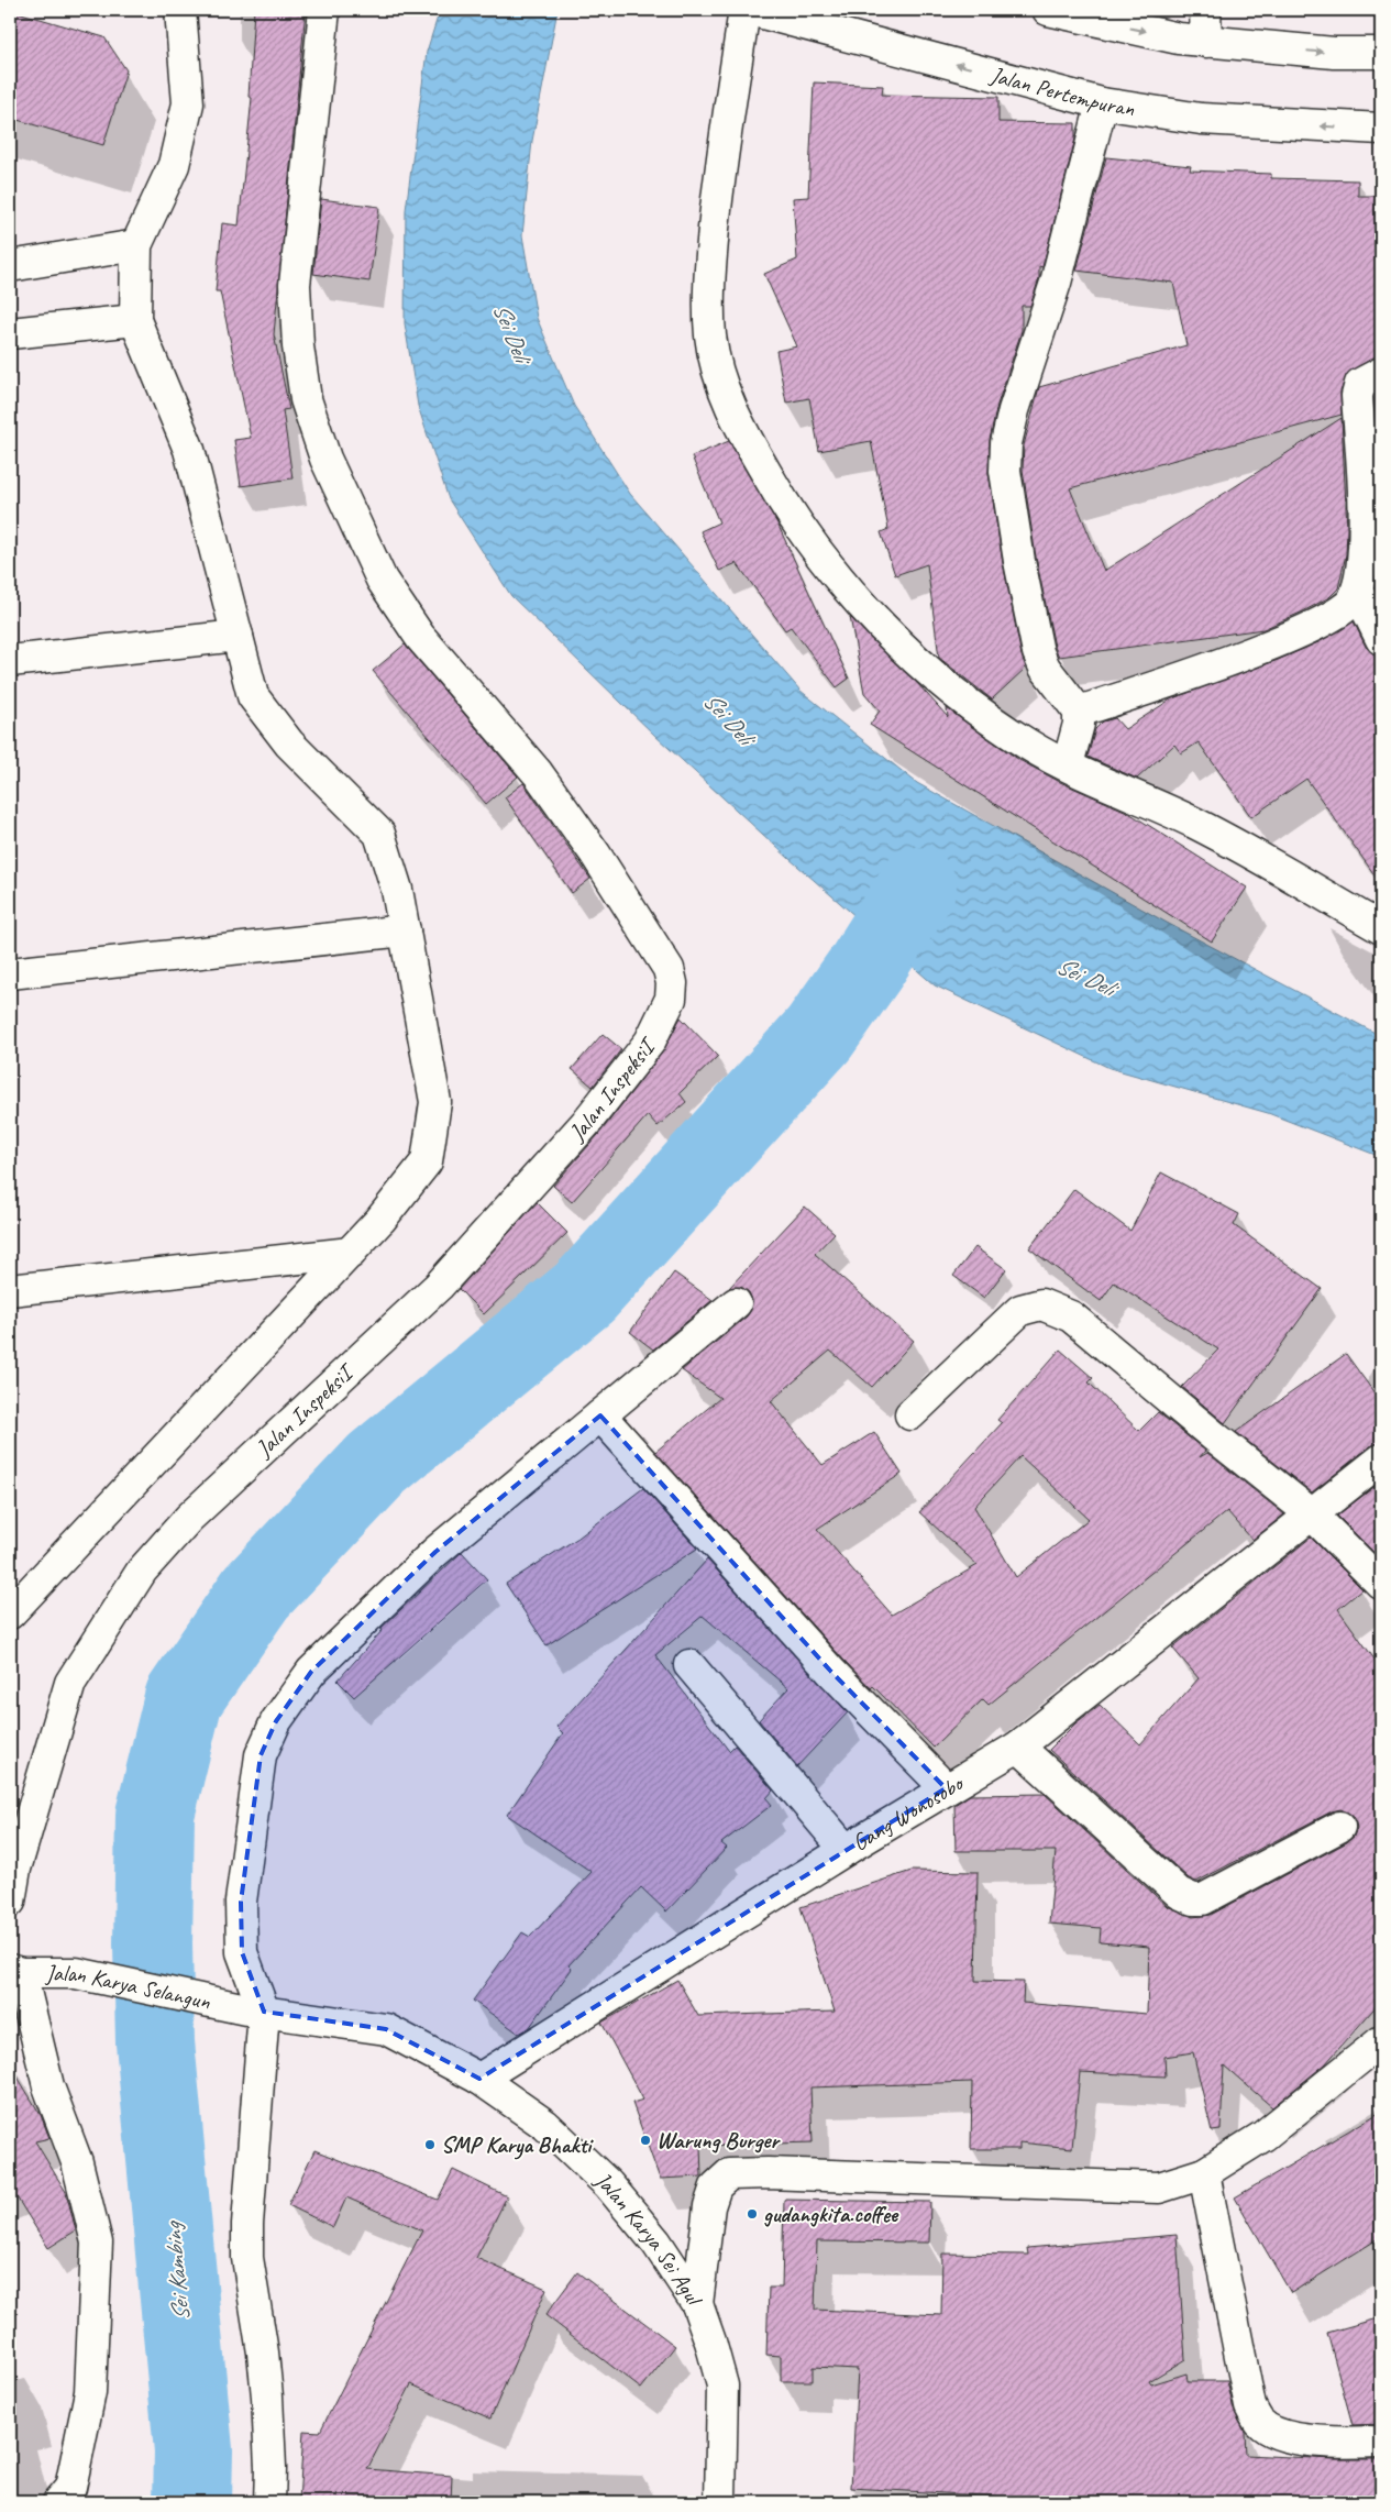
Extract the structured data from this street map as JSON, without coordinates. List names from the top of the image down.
{
  "streets": {
    "main road": [
      "Jalan Pertempuran",
      "Jalan InspeksiI",
      "Gang Wonosobo",
      "Jalan Karya Selangun",
      "Jalan Karya Sei Agul"
    ]
  },
  "crossings": [
    ["Gang Wonosobo", "Jalan Karya Sei Agul"],
    ["Jalan Karya Selangun", "Jalan Karya Sei Agul"]
  ],
  "water": ["Sei Deli", "Sei Kambing"],
  "places": ["Warung Burger", "SMP Karya Bhakti", "gudangkita.coffee"]
}
